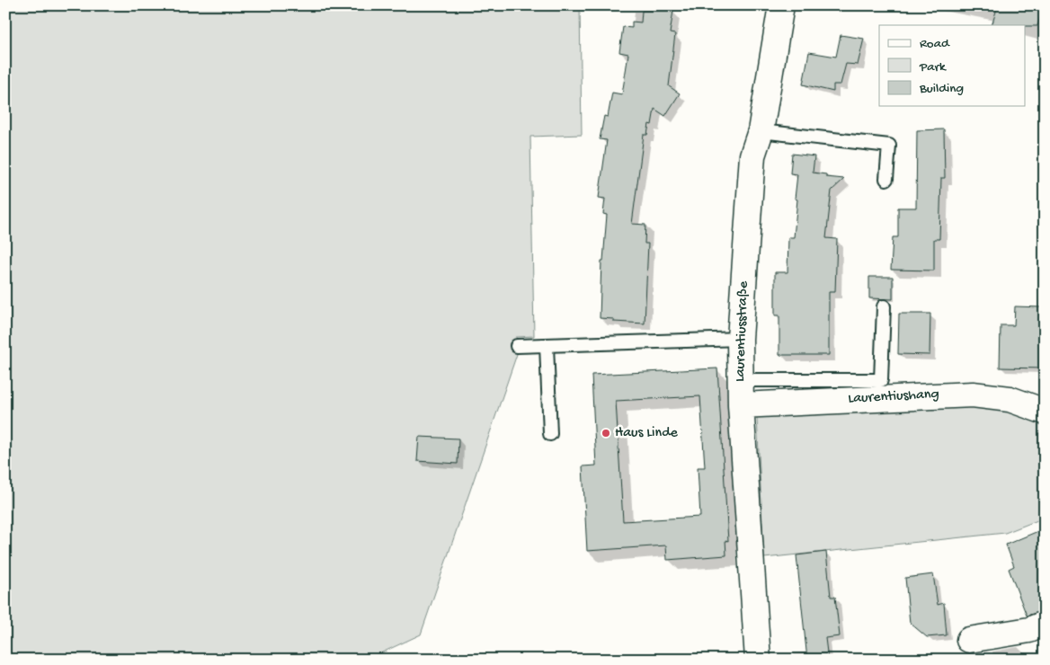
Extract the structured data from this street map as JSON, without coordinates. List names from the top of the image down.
{
  "streets": {
    "street": ["Laurentiusstraße", "Laurentiushang"]
  },
  "crossings": [
    ["Laurentiusstraße", "Laurentiushang"]
  ],
  "places": ["Haus Linde"],
  "legend": ["Road", "Park", "Building"]
}
